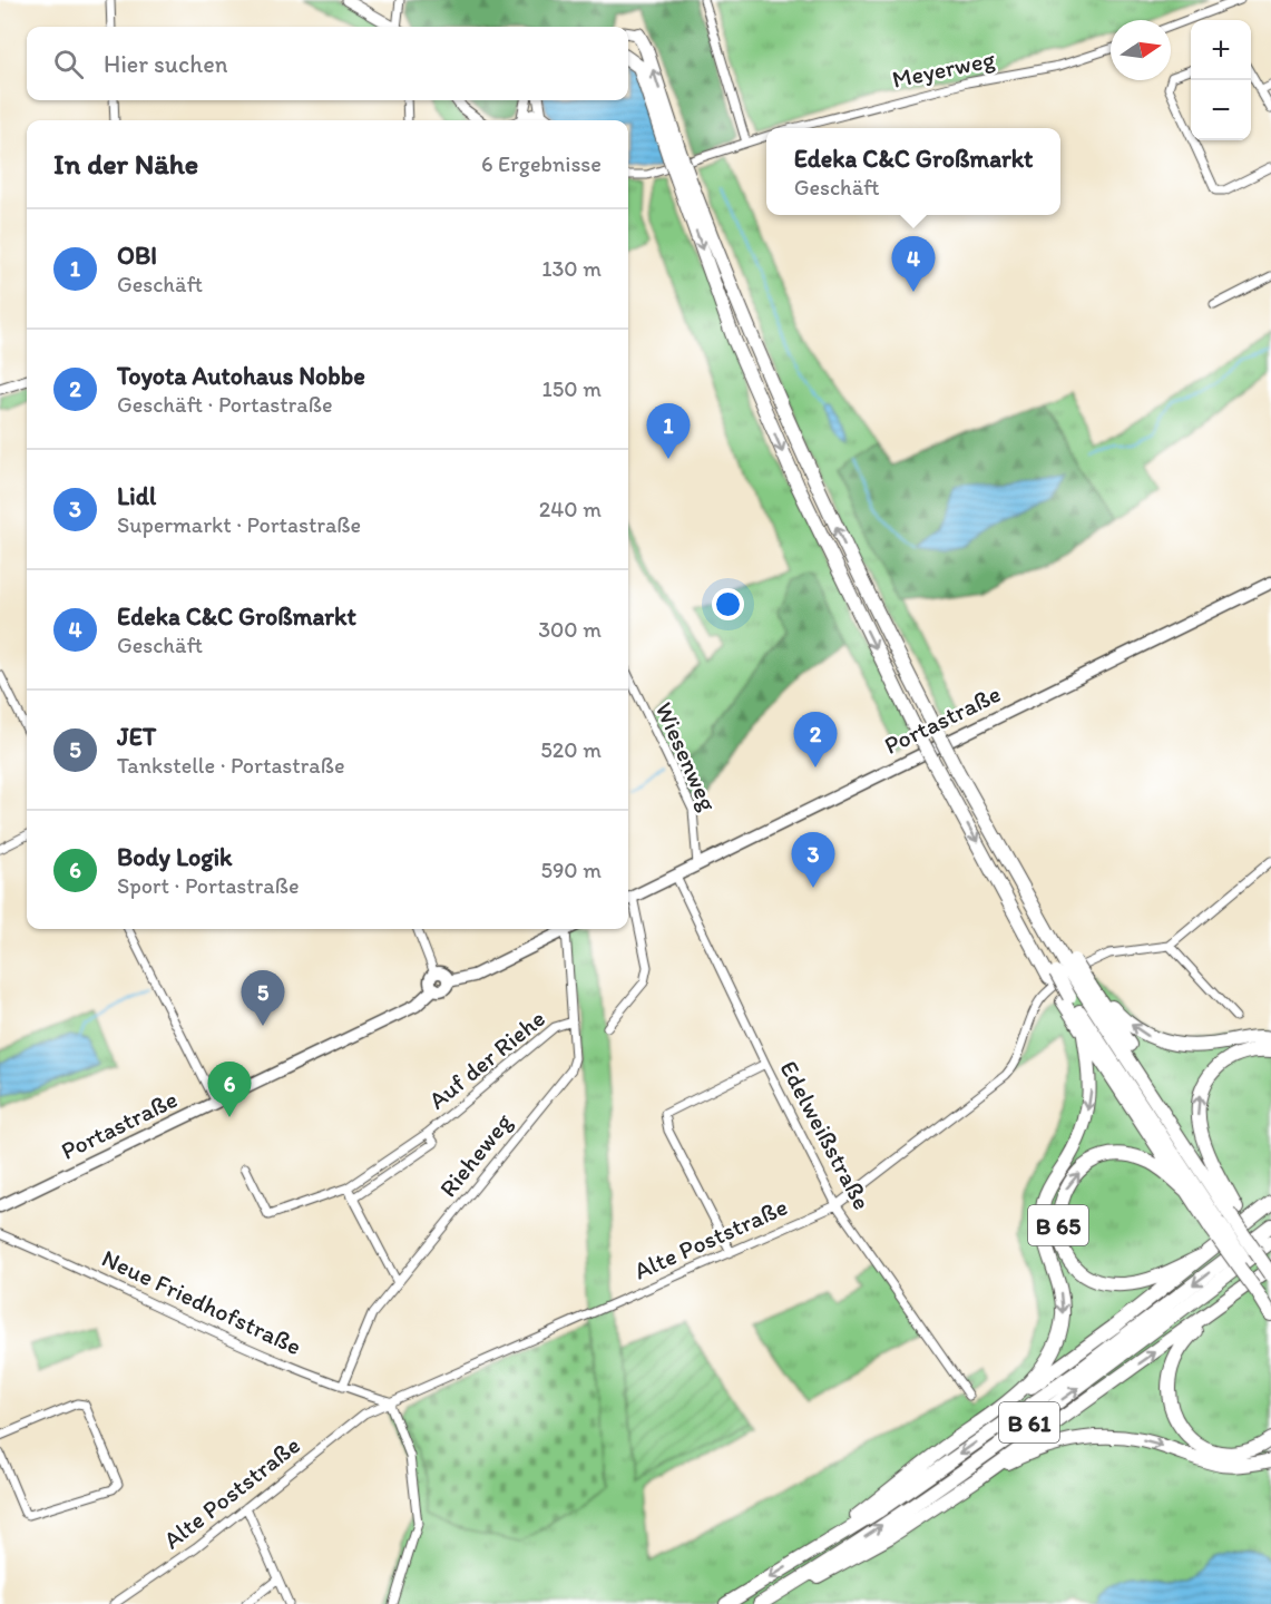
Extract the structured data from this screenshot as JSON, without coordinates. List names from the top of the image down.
{
  "streets": {
    "highway": ["B 65", "B 61"],
    "main road": ["Portastraße"],
    "street": [
      "Meyerweg",
      "Wiesenweg",
      "Auf der Riehe",
      "Edelweißstraße",
      "Rieheweg",
      "Alte Poststraße",
      "Neue Friedhofstraße"
    ]
  },
  "crossings": [
    ["Portastraße", "Wiesenweg"],
    ["Portastraße", "Edelweißstraße"],
    ["Auf der Riehe", "Rieheweg"],
    ["Edelweißstraße", "Alte Poststraße"],
    ["Rieheweg", "Neue Friedhofstraße"],
    ["Alte Poststraße", "Neue Friedhofstraße"]
  ],
  "north": "right",
  "page": {
    "map_buttons": ["+", "−"],
    "search": "Hier suchen",
    "heading": ["In der Nähe", "6 Ergebnisse"],
    "popup": ["Edeka C&C Großmarkt", "Geschäft"],
    "list": [
      {
        "mark": "1",
        "name": "OBI",
        "note": "Geschäft",
        "value": "130 m"
      },
      {
        "mark": "2",
        "name": "Toyota Autohaus Nobbe",
        "note": "Geschäft · Portastraße",
        "value": "150 m"
      },
      {
        "mark": "3",
        "name": "Lidl",
        "note": "Supermarkt · Portastraße",
        "value": "240 m"
      },
      {
        "mark": "4",
        "name": "Edeka C&C Großmarkt",
        "note": "Geschäft",
        "value": "300 m"
      },
      {
        "mark": "5",
        "name": "JET",
        "note": "Tankstelle · Portastraße",
        "value": "520 m"
      },
      {
        "mark": "6",
        "name": "Body Logik",
        "note": "Sport · Portastraße",
        "value": "590 m"
      }
    ],
    "pins": [
      "4",
      "1",
      "2",
      "3",
      "5",
      "6"
    ]
  }
}
